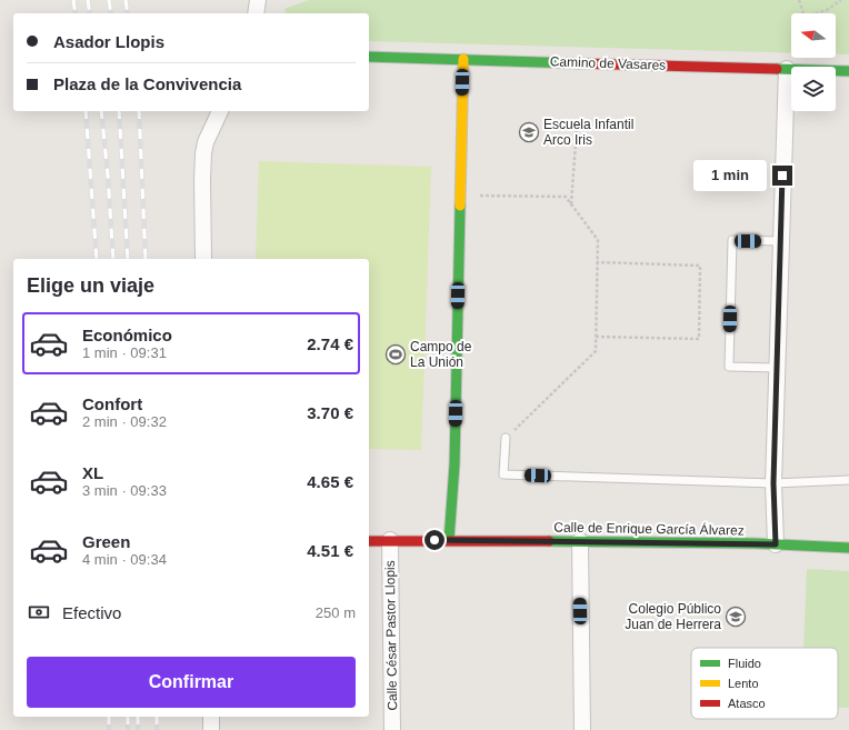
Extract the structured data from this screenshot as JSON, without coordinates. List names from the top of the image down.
{
  "streets": {
    "street": ["Camino de Vasares", "Calle de Enrique García Álvarez", "Calle César Pastor Llopis"]
  },
  "crossings": [
    ["Calle de Enrique García Álvarez", "Calle César Pastor Llopis"]
  ],
  "places": {
    "school or university": ["Escuela Infantil Arco Iris", "Colegio Público Juan de Herrera"],
    "sports": ["Campo de La Unión"]
  },
  "legend": ["Fluido", "Lento", "Atasco"],
  "north": "left",
  "page": {
    "banner": ["Asador Llopis", "Plaza de la Convivencia"],
    "bubble": "1 min",
    "heading": "Elige un viaje",
    "list": [
      {
        "name": "Económico",
        "note": "1 min · 09:31",
        "value": "2.74 €"
      },
      {
        "name": "Confort",
        "note": "2 min · 09:32",
        "value": "3.70 €"
      },
      {
        "name": "XL",
        "note": "3 min · 09:33",
        "value": "4.65 €"
      },
      {
        "name": "Green",
        "note": "4 min · 09:34",
        "value": "4.51 €"
      }
    ],
    "pay": ["Efectivo", "250 m"],
    "buttons": "Confirmar"
  }
}
